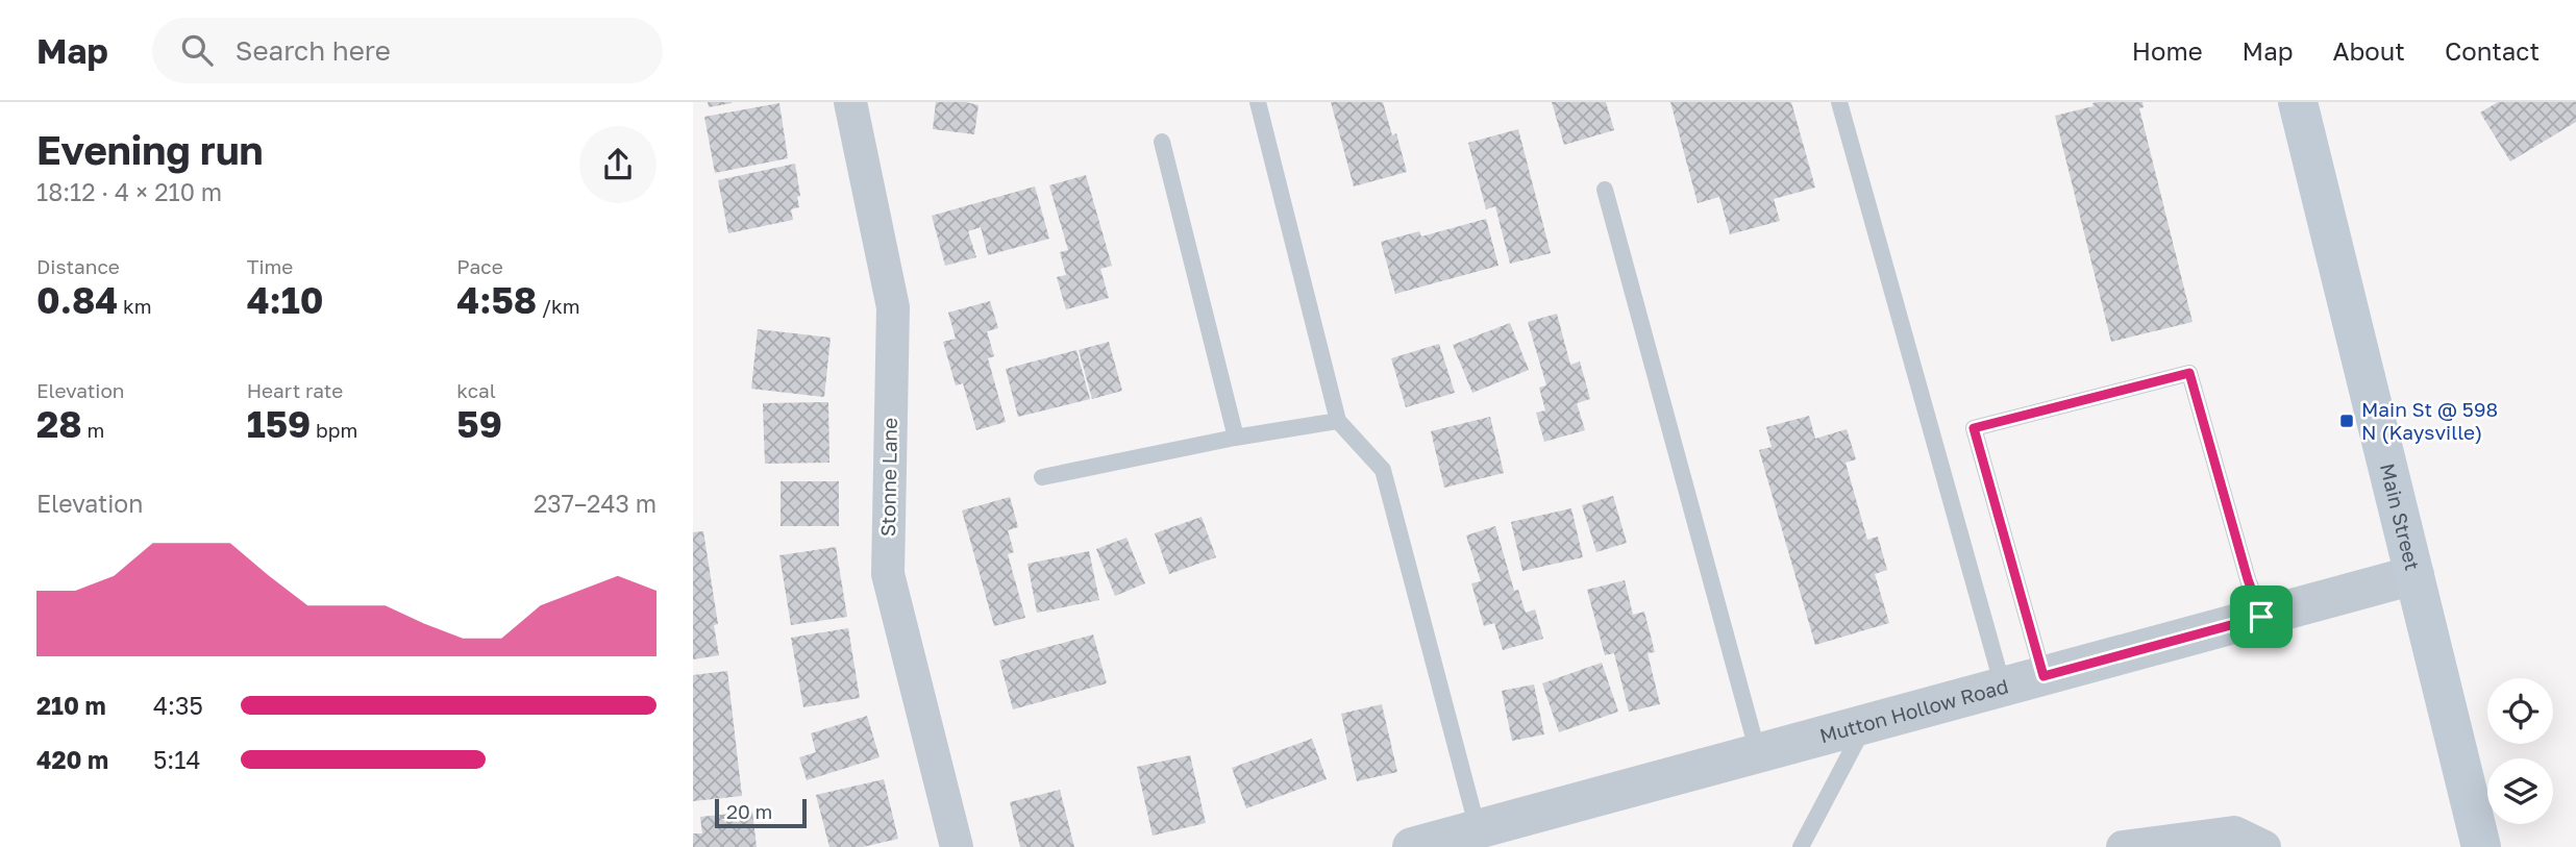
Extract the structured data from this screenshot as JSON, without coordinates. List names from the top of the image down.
{
  "streets": {
    "main road": ["Main Street"],
    "street": ["Stonne Lane", "Mutton Hollow Road"]
  },
  "crossings": [
    ["Main Street", "Mutton Hollow Road"]
  ],
  "places": {
    "transit": ["Main St @ 598 N (Kaysville)"]
  },
  "scale_bar": "20 m",
  "page": {
    "header": "Map",
    "search": "Search here",
    "nav": [
      "Home",
      "Map",
      "About",
      "Contact"
    ],
    "heading": ["Evening run", "18:12 · 4 × 210 m"],
    "stats": [
      ["Distance", "0.84 km"],
      ["Time", "4:10"],
      ["Pace", "4:58 /km"],
      ["Elevation", "28 m"],
      ["Heart rate", "159 bpm"],
      ["kcal", "59"]
    ],
    "chart": ["Elevation", "237–243 m"],
    "list": [
      {
        "name": "210 m",
        "note": "4:35"
      },
      {
        "name": "420 m",
        "note": "5:14"
      }
    ],
    "scale": "20 m"
  }
}
